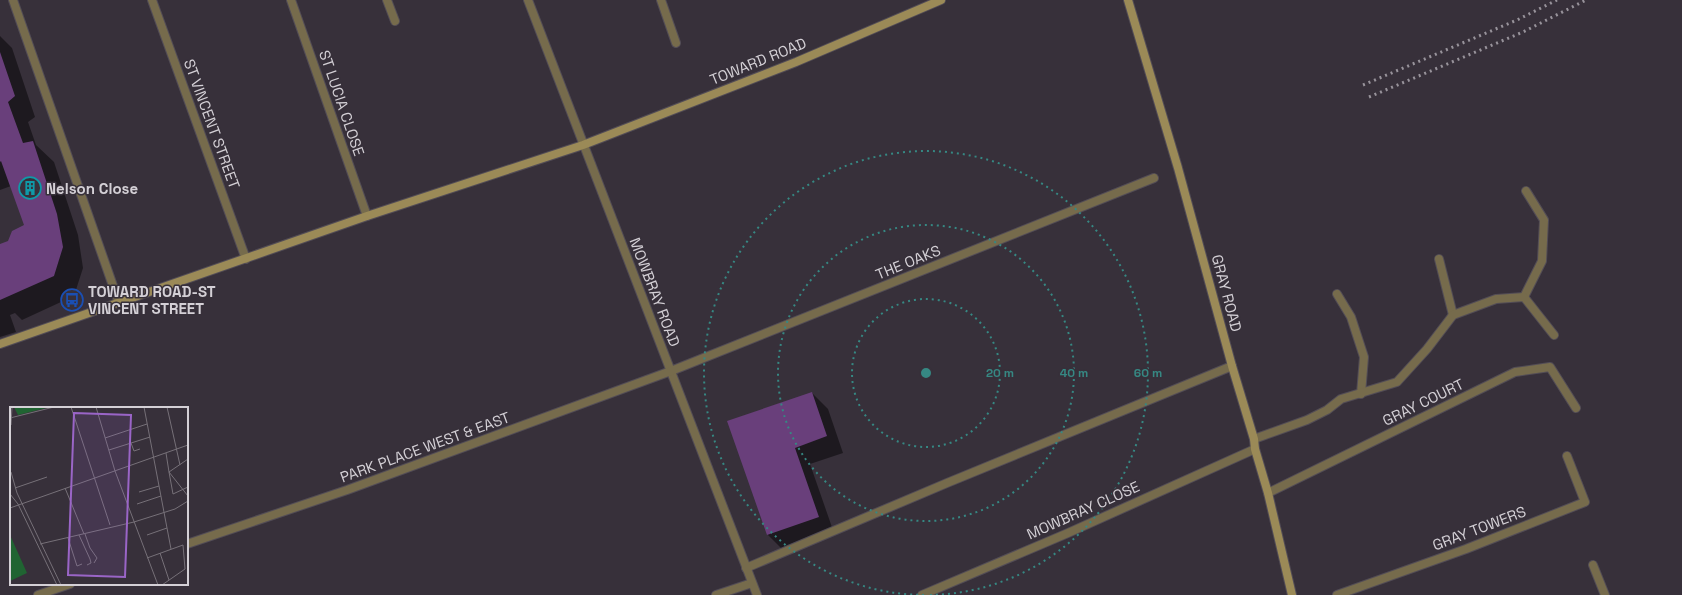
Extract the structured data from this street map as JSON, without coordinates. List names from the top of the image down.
{
  "streets": {
    "street": [
      "TOWARD ROAD",
      "ST LUCIA CLOSE",
      "ST VINCENT STREET",
      "THE OAKS",
      "MOWBRAY ROAD",
      "GRAY ROAD",
      "GRAY COURT",
      "PARK PLACE WEST & EAST",
      "MOWBRAY CLOSE",
      "GRAY TOWERS"
    ]
  },
  "crossings": [
    ["TOWARD ROAD", "ST LUCIA CLOSE"],
    ["TOWARD ROAD", "ST VINCENT STREET"],
    ["TOWARD ROAD", "MOWBRAY ROAD"],
    ["THE OAKS", "MOWBRAY ROAD"],
    ["THE OAKS", "PARK PLACE WEST & EAST"],
    ["MOWBRAY ROAD", "PARK PLACE WEST & EAST"],
    ["GRAY ROAD", "GRAY COURT"],
    ["GRAY ROAD", "MOWBRAY CLOSE"]
  ],
  "places": {
    "building": ["Nelson Close"],
    "bus stop": ["TOWARD ROAD-ST VINCENT STREET"]
  },
  "rings": ["20 m", "40 m", "60 m"]
}
